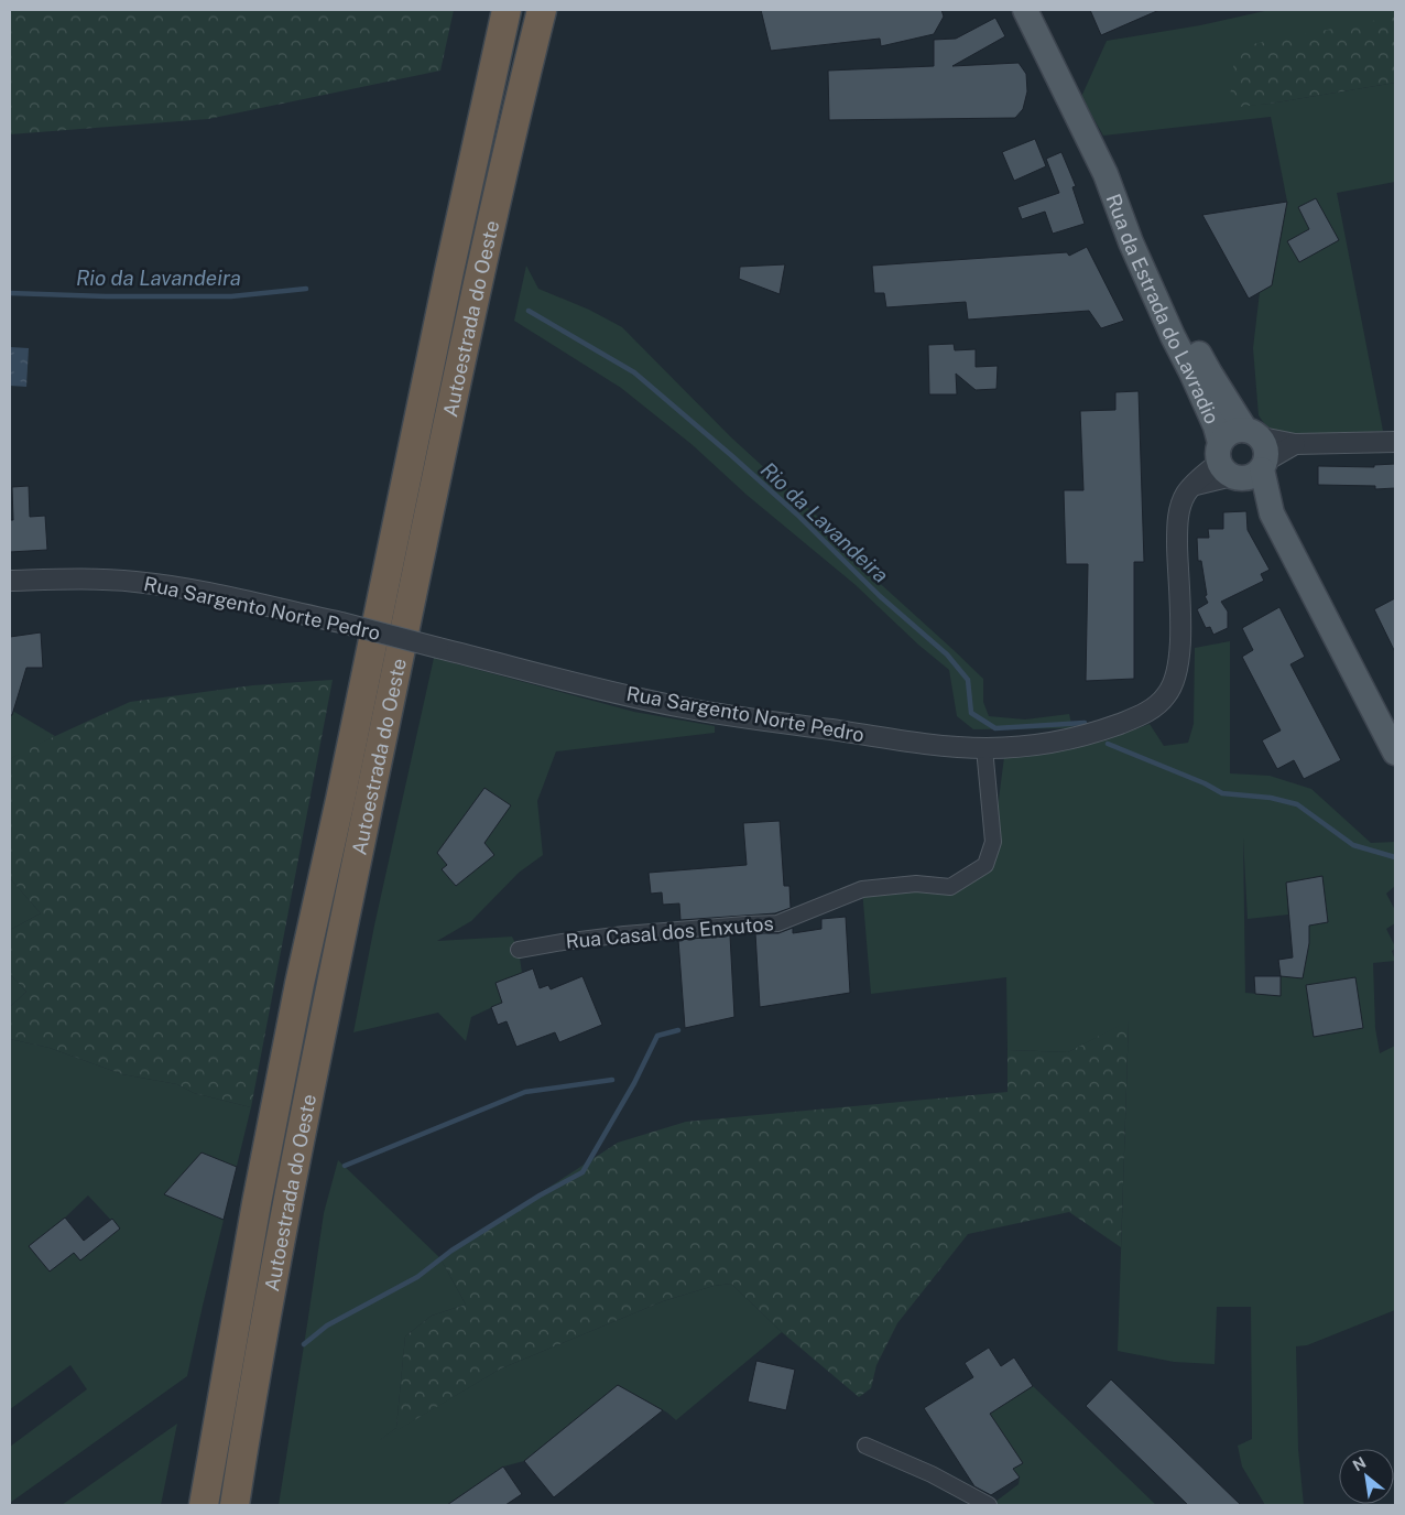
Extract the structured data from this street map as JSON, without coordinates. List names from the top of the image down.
{
  "streets": {
    "highway": ["Autoestrada do Oeste"],
    "main road": ["Rua da Estrada do Lavradio"],
    "street": ["Rua Sargento Norte Pedro", "Rua Casal dos Enxutos"]
  },
  "crossings": [
    ["Rua da Estrada do Lavradio", "Rua Sargento Norte Pedro"],
    ["Rua Sargento Norte Pedro", "Rua Casal dos Enxutos"]
  ],
  "water": ["Rio da Lavandeira"],
  "north": "top left"
}
